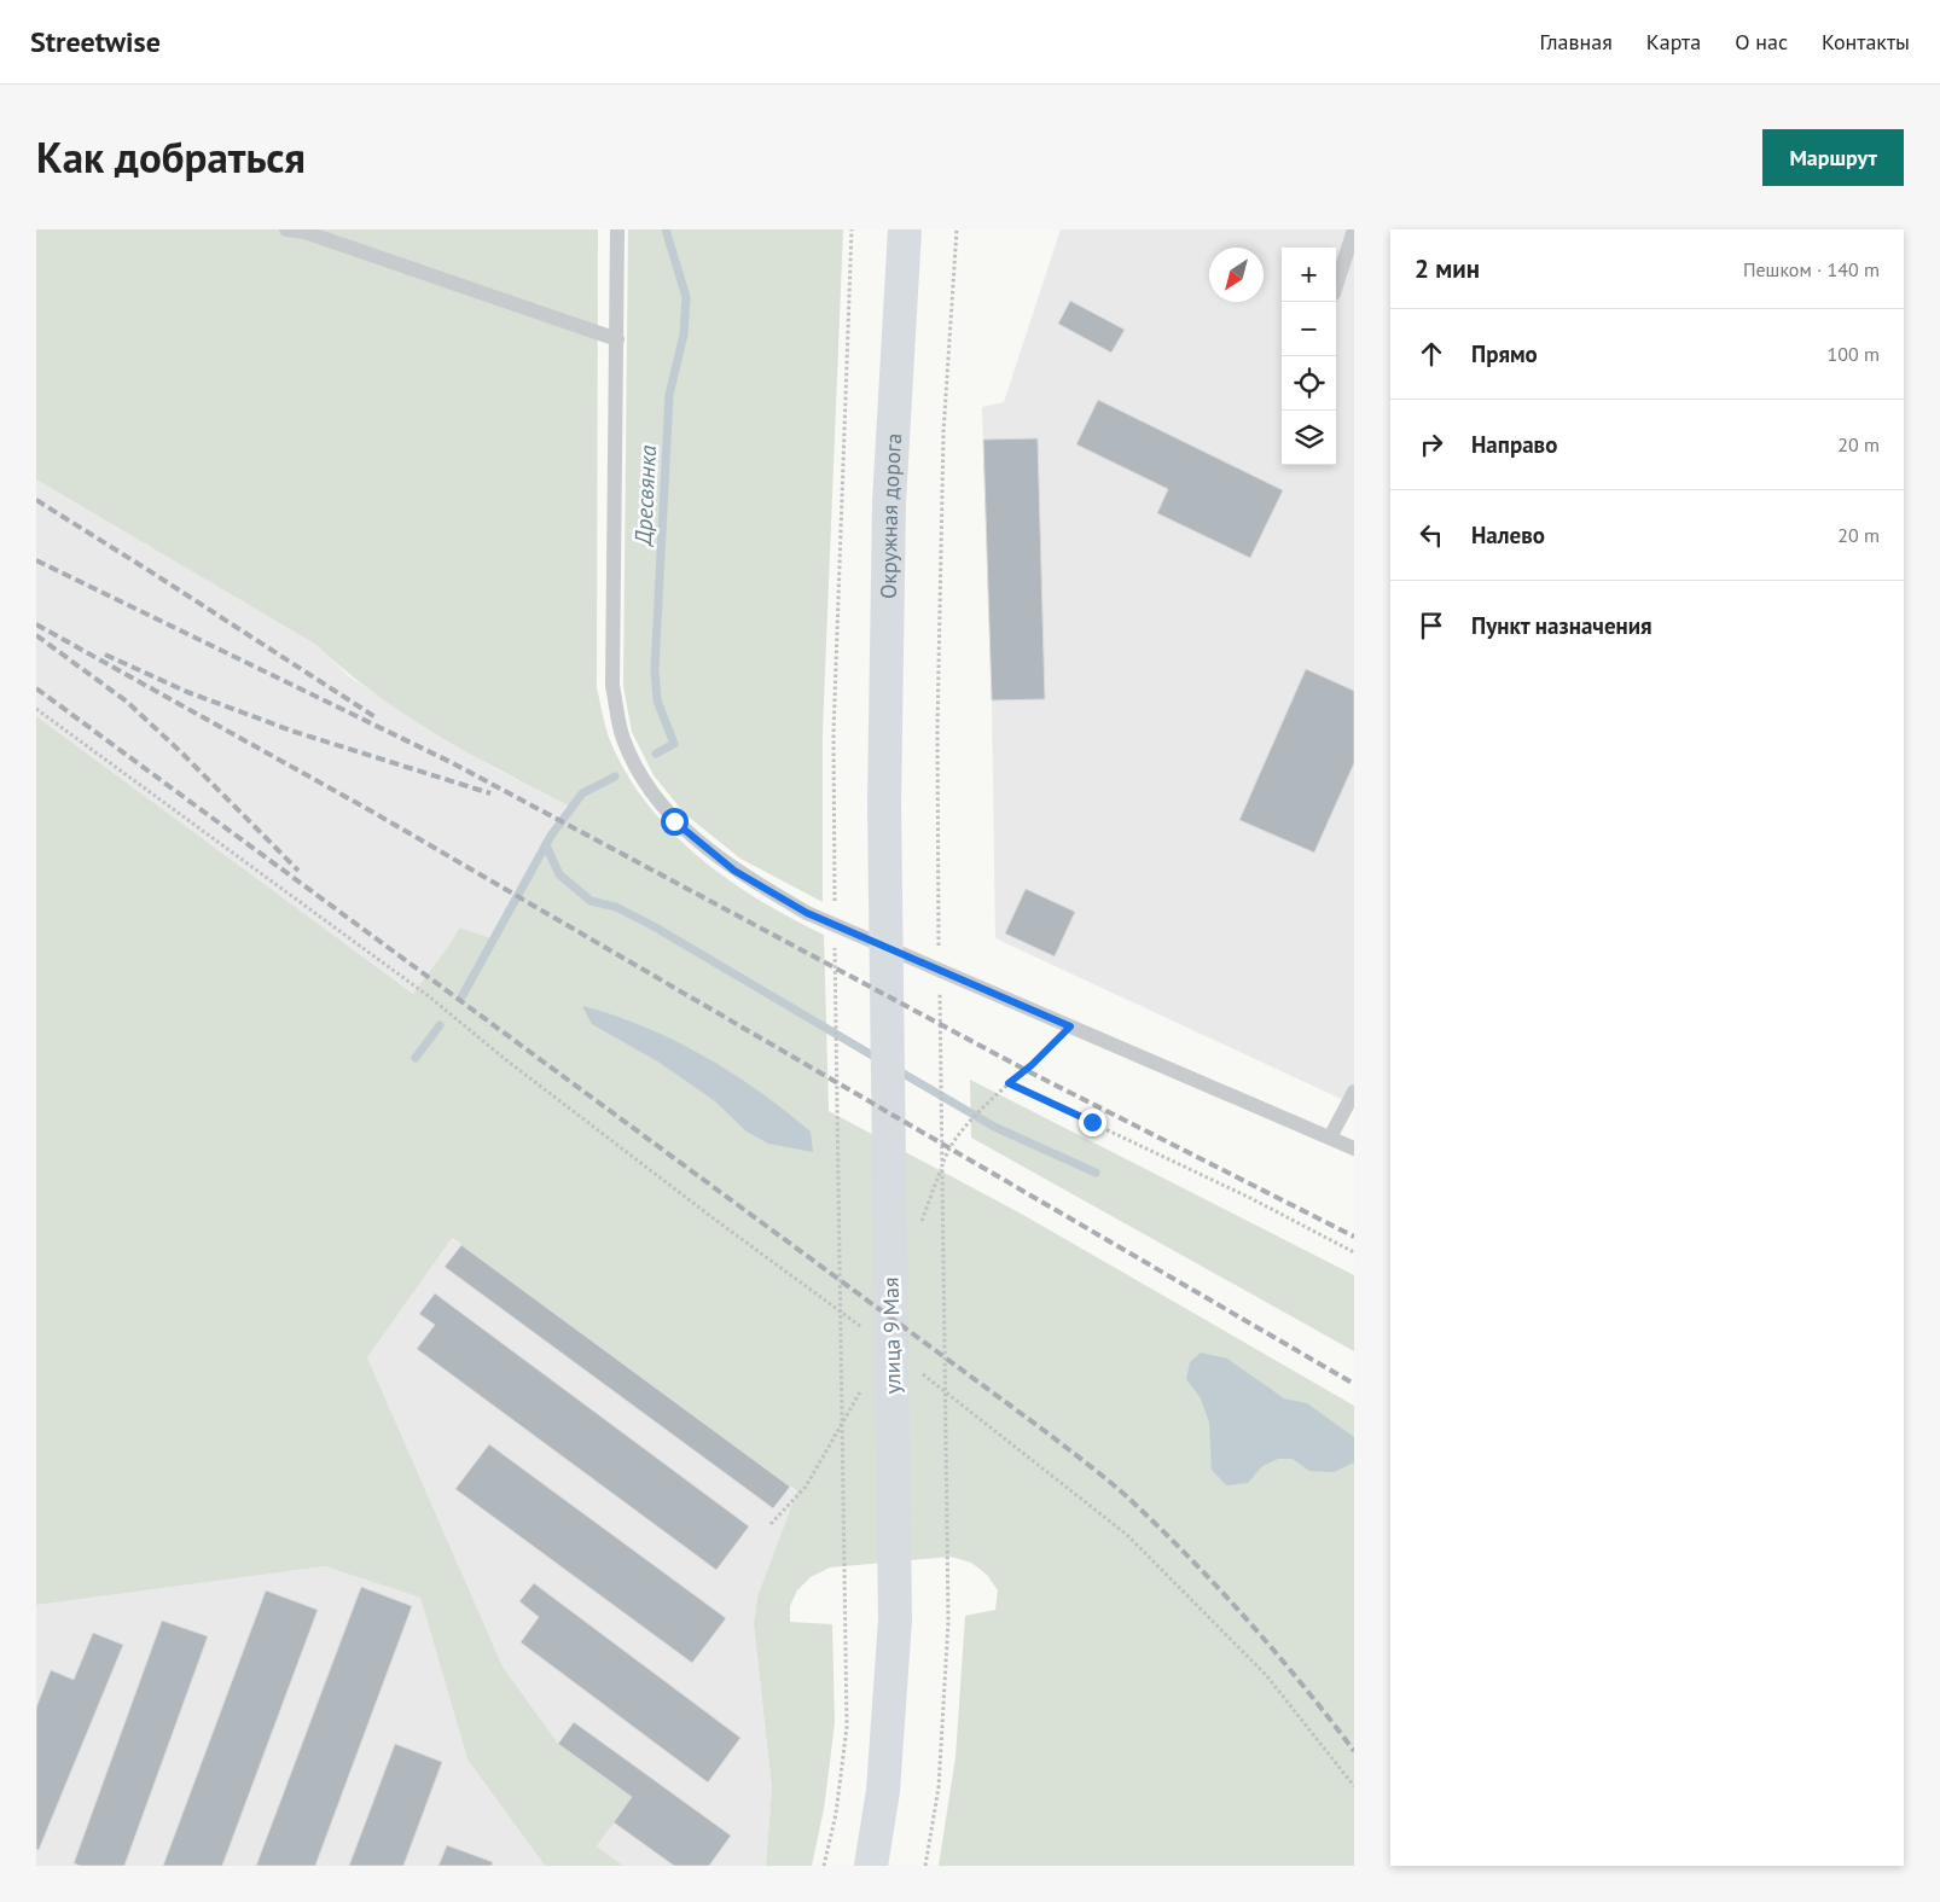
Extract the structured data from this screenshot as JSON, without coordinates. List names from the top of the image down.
{
  "streets": {
    "main road": ["Окружная дорога", "улица 9 Мая"]
  },
  "crossings": [
    ["Окружная дорога", "улица 9 Мая"]
  ],
  "water": ["Дресвянка"],
  "north": "bottom left",
  "page": {
    "header": "Streetwise",
    "nav": [
      "Главная",
      "Карта",
      "О нас",
      "Контакты"
    ],
    "title": "Как добраться",
    "buttons": "Маршрут",
    "heading": ["2 мин", "Пешком · 140 m"],
    "map_buttons": ["+", "−"],
    "list": [
      ["Прямо", "100 m"],
      ["Направо", "20 m"],
      ["Налево", "20 m"],
      "Пункт назначения"
    ]
  }
}
